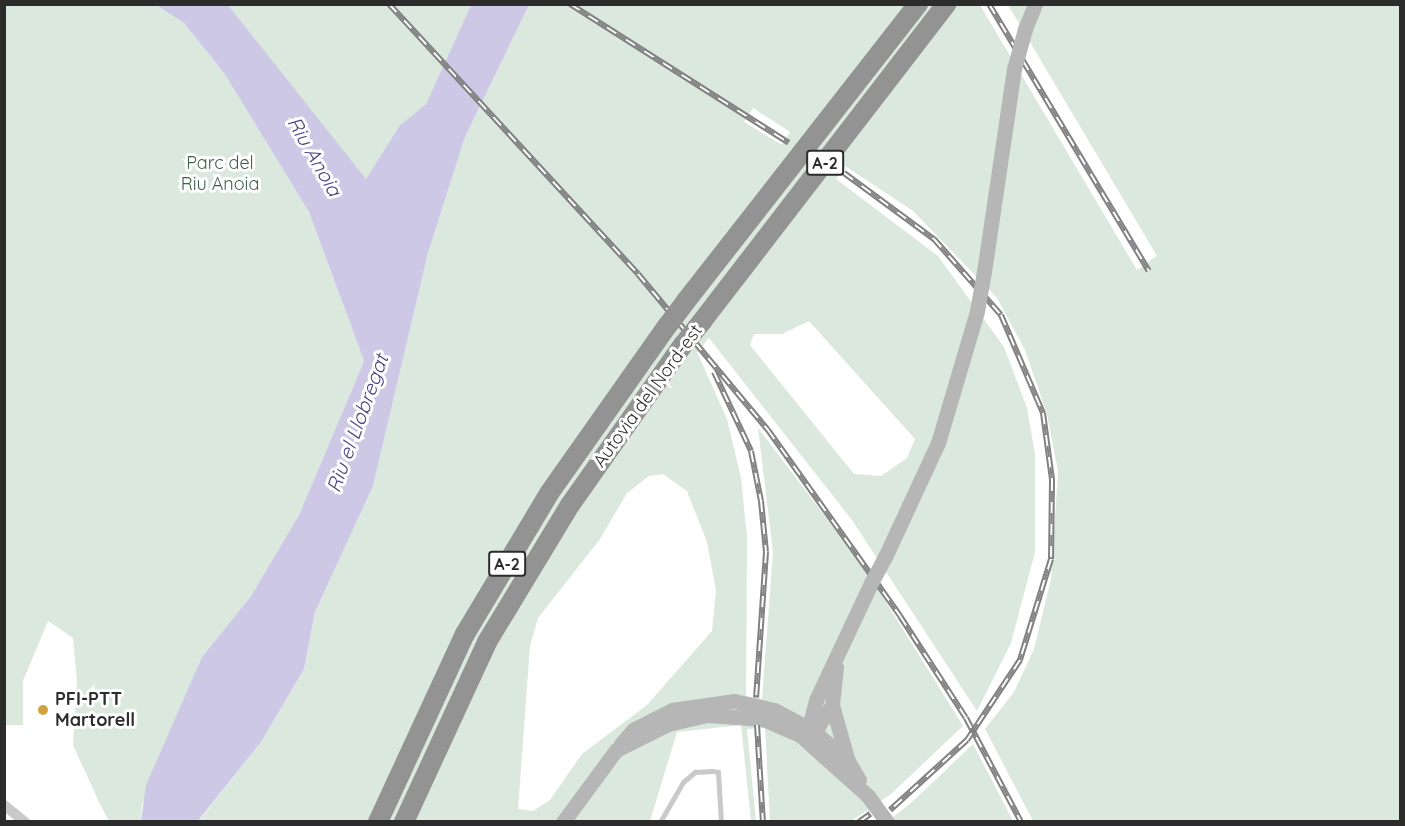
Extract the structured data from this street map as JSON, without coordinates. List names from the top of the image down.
{
  "streets": {
    "highway": ["A-2", "Autovia del Nord-est"]
  },
  "water": ["Riu Anoia", "Riu el Llobregat"],
  "parks": ["Parc del Riu Anoia"],
  "places": ["PFI-PTT Martorell"]
}
